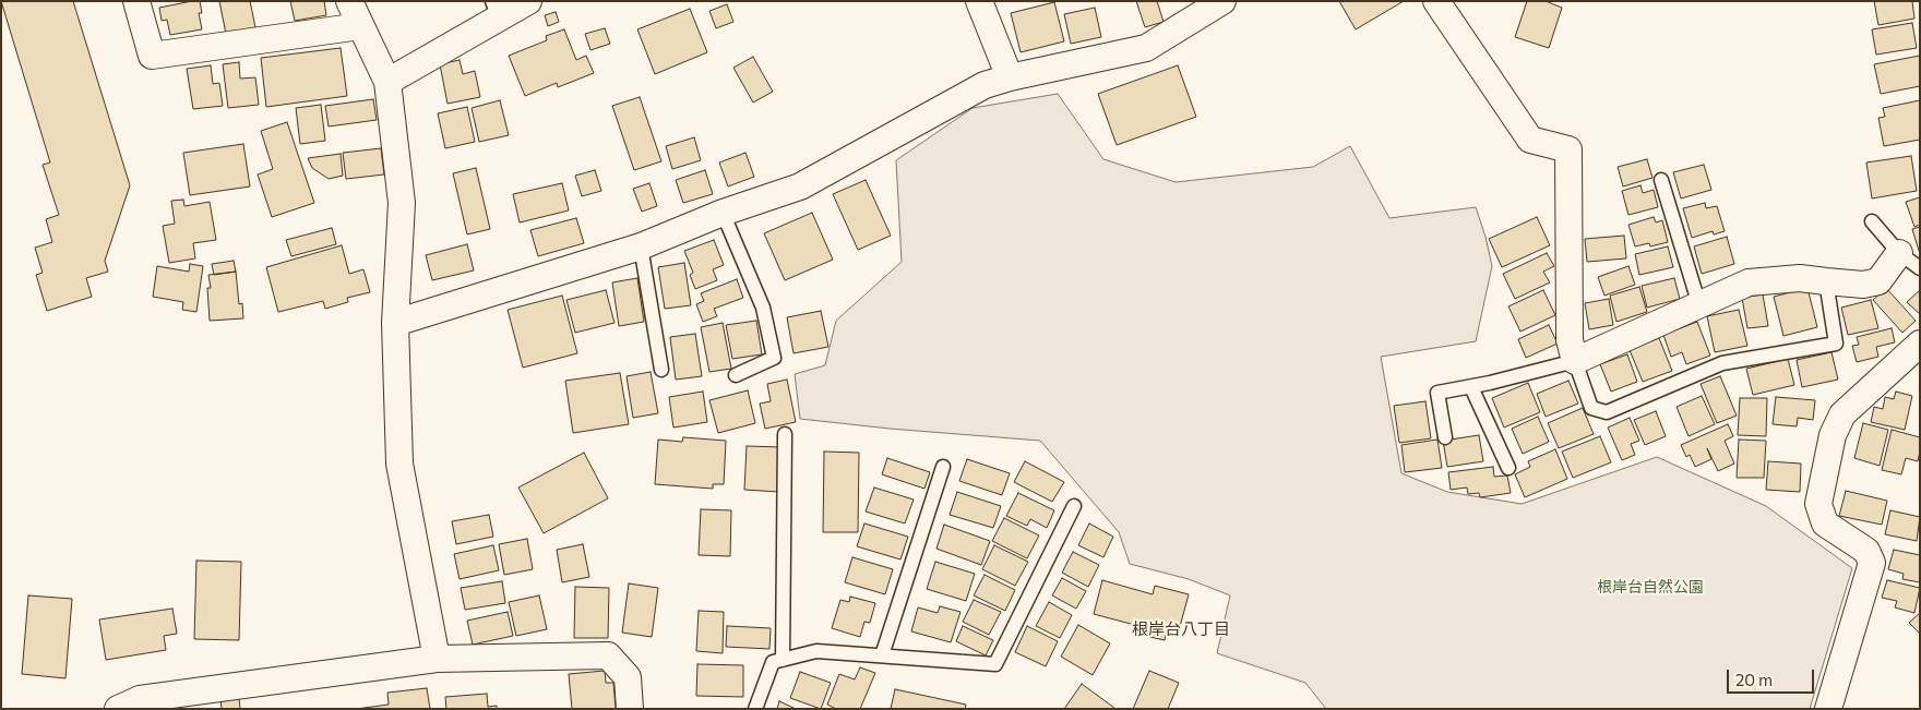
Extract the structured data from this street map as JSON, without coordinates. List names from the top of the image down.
{
  "districts": ["根岸台八丁目"],
  "parks": ["根岸台自然公園"],
  "scale_bar": "20 m"
}
